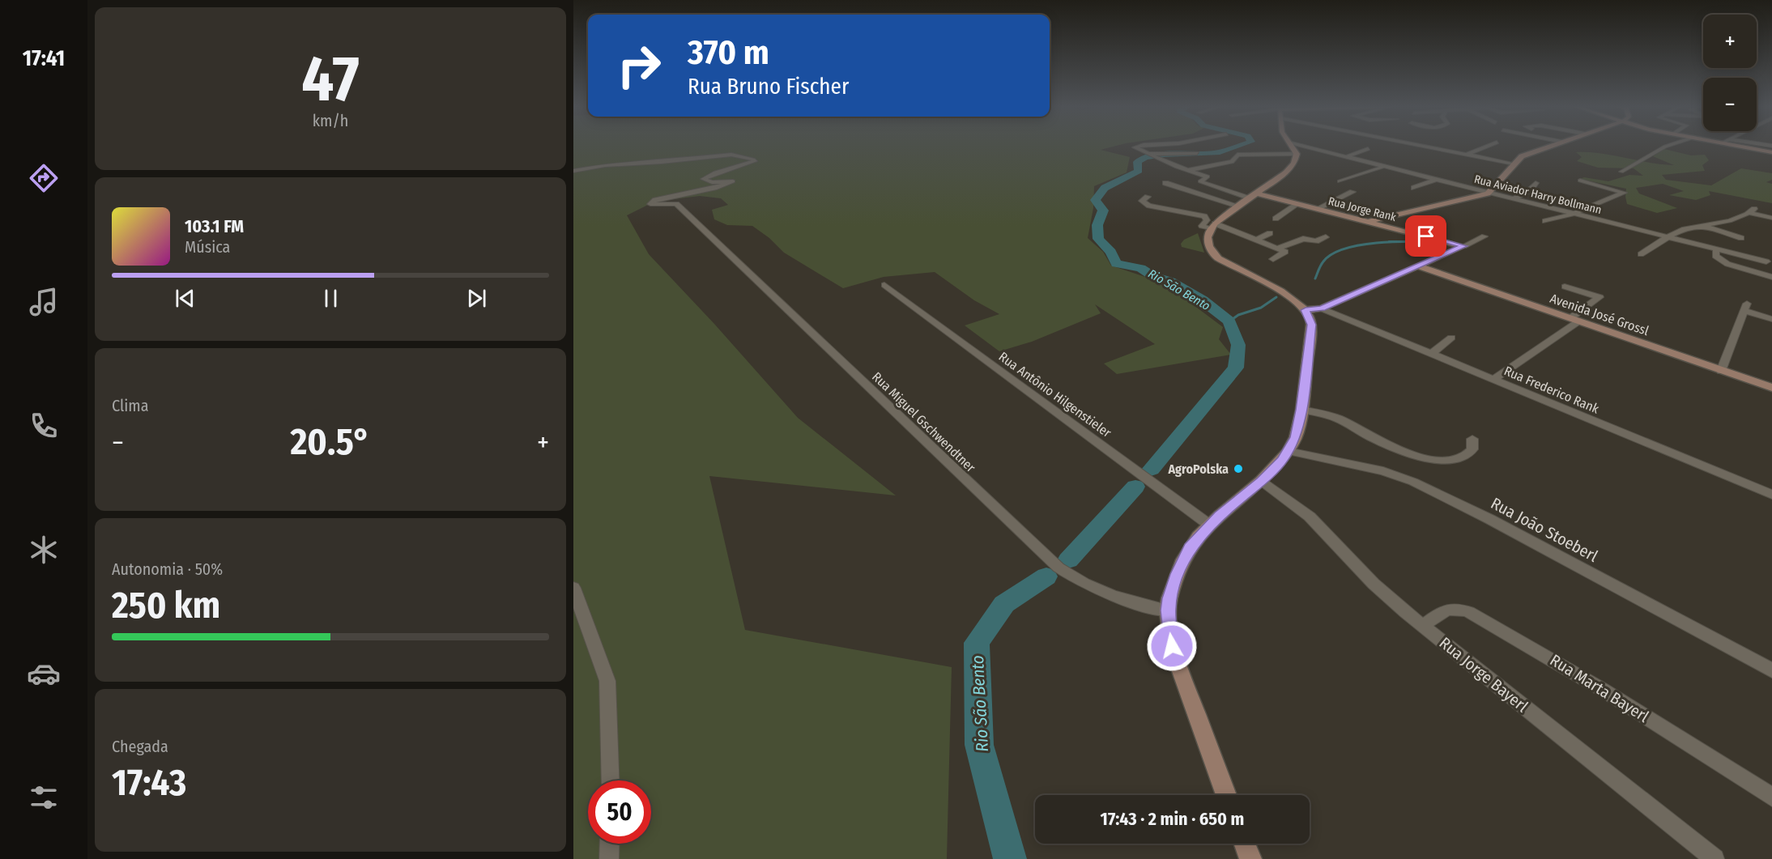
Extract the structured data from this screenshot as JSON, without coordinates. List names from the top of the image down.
{
  "streets": {
    "main road": ["Rua Jorge Rank", "Avenida José Grossl"],
    "street": [
      "Rua Aviador Harry Bollmann",
      "Rua Frederico Rank",
      "Rua Antônio Hilgenstieler",
      "Rua Miguel Gschwendtner",
      "Rua João Stoeberl",
      "Rua Jorge Bayerl",
      "Rua Marta Bayerl"
    ]
  },
  "crossings": [
    ["Rua Jorge Bayerl", "Rua Marta Bayerl"]
  ],
  "water": ["Rio São Bento"],
  "places": ["AgroPolska"],
  "page": {
    "tabs": "17:41",
    "tile": [
      ["47", "km/h"],
      "Clima",
      ["Autonomia · 50%", "250 km"],
      ["Chegada", "17:43"]
    ],
    "map_buttons": ["+", "−"],
    "turn": ["370 m", "Rua Bruno Fischer"],
    "song": ["103.1 FM", "Música"],
    "heat": ["−", "20.5°", "+"],
    "limit": "50",
    "trip": "17:43 · 2 min · 650 m"
  }
}
